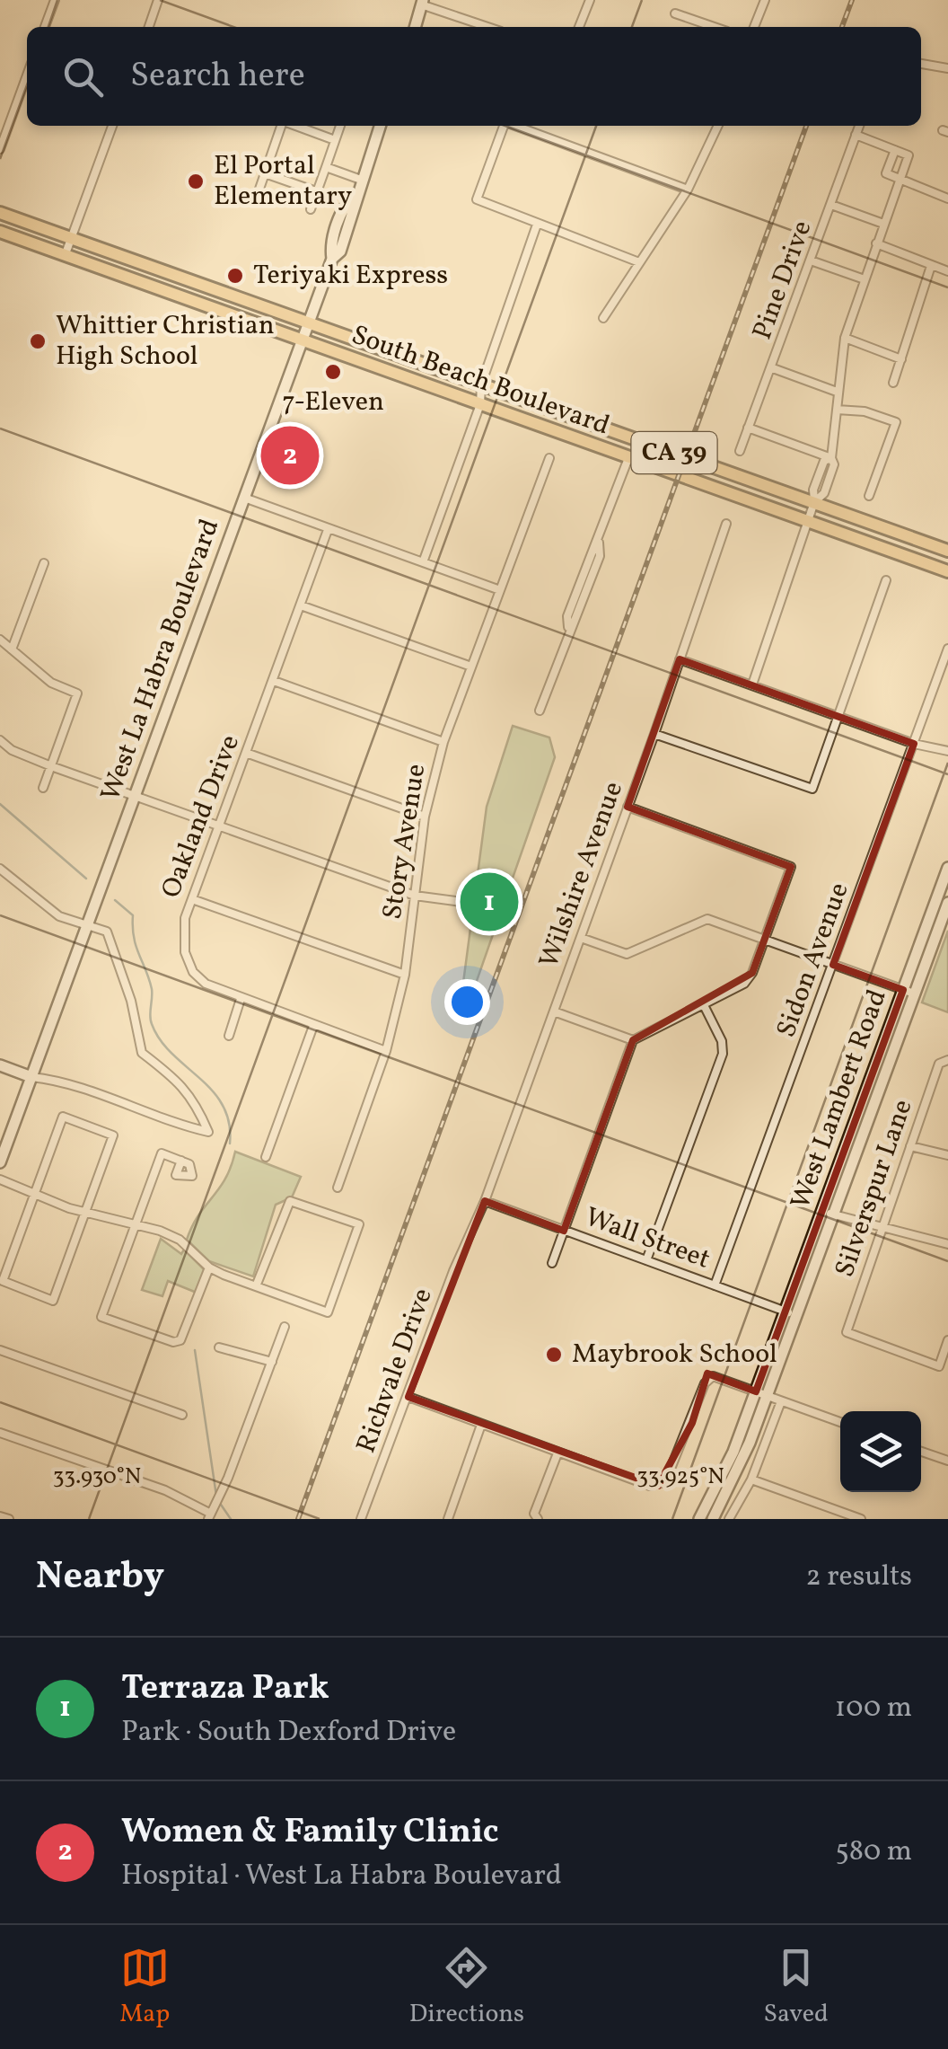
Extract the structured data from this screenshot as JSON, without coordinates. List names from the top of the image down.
{
  "streets": {
    "main road": [
      "South Beach Boulevard",
      "CA 39",
      "West La Habra Boulevard",
      "West Lambert Road"
    ],
    "street": [
      "Pine Drive",
      "Oakland Drive",
      "Story Avenue",
      "Wilshire Avenue",
      "Sidon Avenue",
      "Silverspur Lane",
      "Wall Street",
      "Richvale Drive"
    ]
  },
  "crossings": [
    ["South Beach Boulevard", "CA 39"],
    ["South Beach Boulevard", "West La Habra Boulevard"],
    ["CA 39", "West La Habra Boulevard"],
    ["Oakland Drive", "Story Avenue"],
    ["Wilshire Avenue", "Wall Street"],
    ["Wilshire Avenue", "Richvale Drive"],
    ["Sidon Avenue", "Wall Street"],
    ["West Lambert Road", "Wall Street"]
  ],
  "places": [
    "El Portal Elementary",
    "Teriyaki Express",
    "Whittier Christian High School",
    "7-Eleven",
    "Maybrook School"
  ],
  "page": {
    "search": "Search here",
    "pins": ["2", "1"],
    "heading": ["Nearby", "2 results"],
    "list": [
      {
        "mark": "1",
        "name": "Terraza Park",
        "note": "Park · South Dexford Drive",
        "value": "100 m"
      },
      {
        "mark": "2",
        "name": "Women & Family Clinic",
        "note": "Hospital · West La Habra Boulevard",
        "value": "580 m"
      }
    ],
    "nav": ["Map", "Directions", "Saved"]
  },
  "coordinates": ["33.930°N", "33.925°N"]
}
